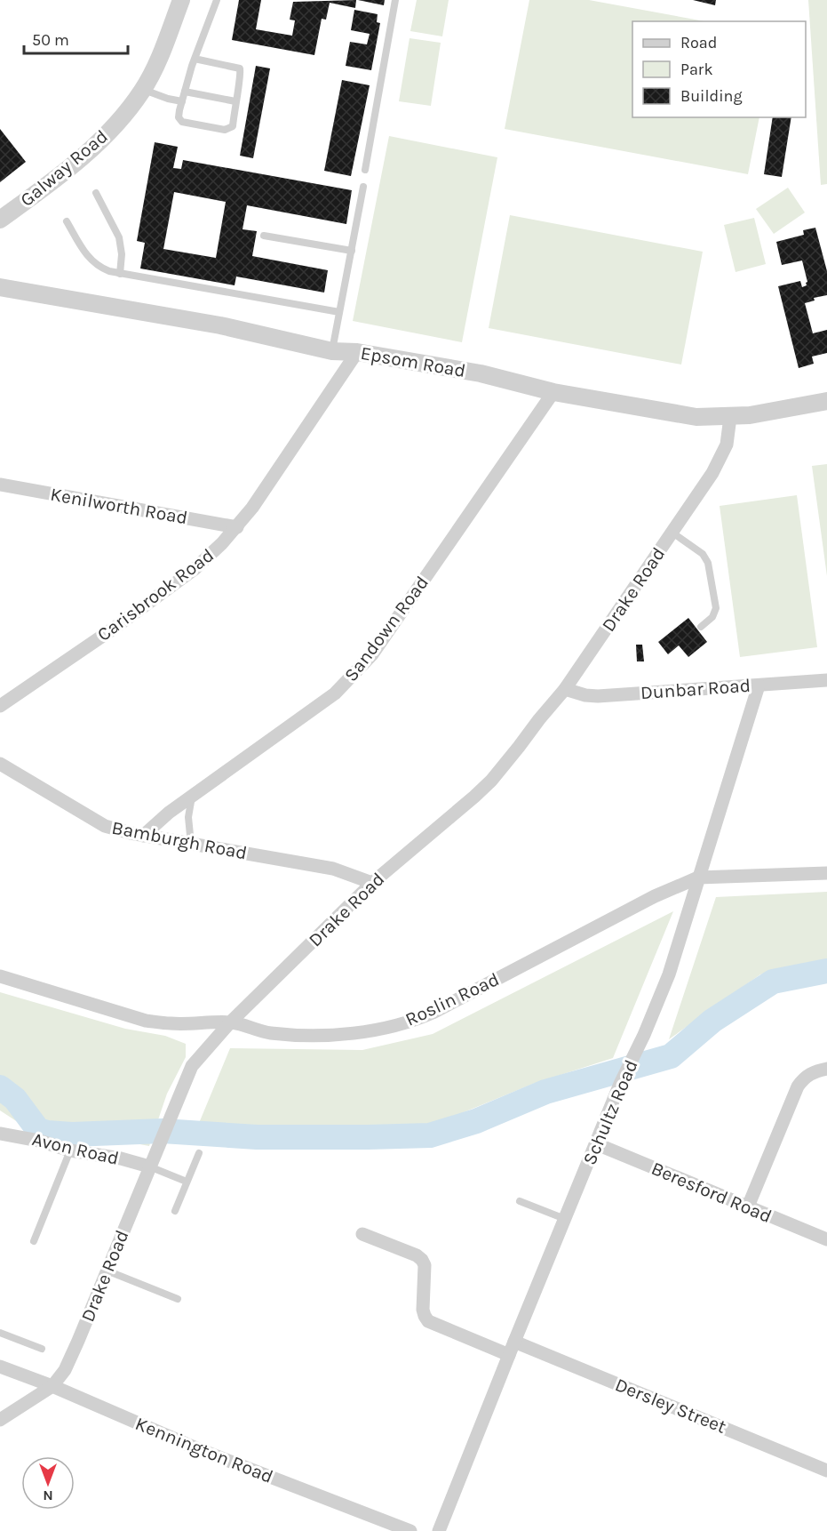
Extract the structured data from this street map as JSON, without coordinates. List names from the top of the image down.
{
  "streets": {
    "street": [
      "Galway Road",
      "Epsom Road",
      "Kenilworth Road",
      "Drake Road",
      "Carisbrook Road",
      "Sandown Road",
      "Dunbar Road",
      "Bamburgh Road",
      "Roslin Road",
      "Schultz Road",
      "Avon Road",
      "Beresford Road",
      "Dersley Street",
      "Kennington Road"
    ]
  },
  "crossings": [
    ["Epsom Road", "Drake Road"],
    ["Epsom Road", "Carisbrook Road"],
    ["Epsom Road", "Sandown Road"],
    ["Kenilworth Road", "Carisbrook Road"],
    ["Drake Road", "Dunbar Road"],
    ["Drake Road", "Bamburgh Road"],
    ["Drake Road", "Roslin Road"],
    ["Drake Road", "Avon Road"],
    ["Drake Road", "Kennington Road"],
    ["Sandown Road", "Bamburgh Road"],
    ["Dunbar Road", "Schultz Road"],
    ["Roslin Road", "Schultz Road"],
    ["Schultz Road", "Beresford Road"],
    ["Schultz Road", "Dersley Street"]
  ],
  "legend": ["Road", "Park", "Building"],
  "scale_bar": "50 m",
  "north": "bottom"
}
